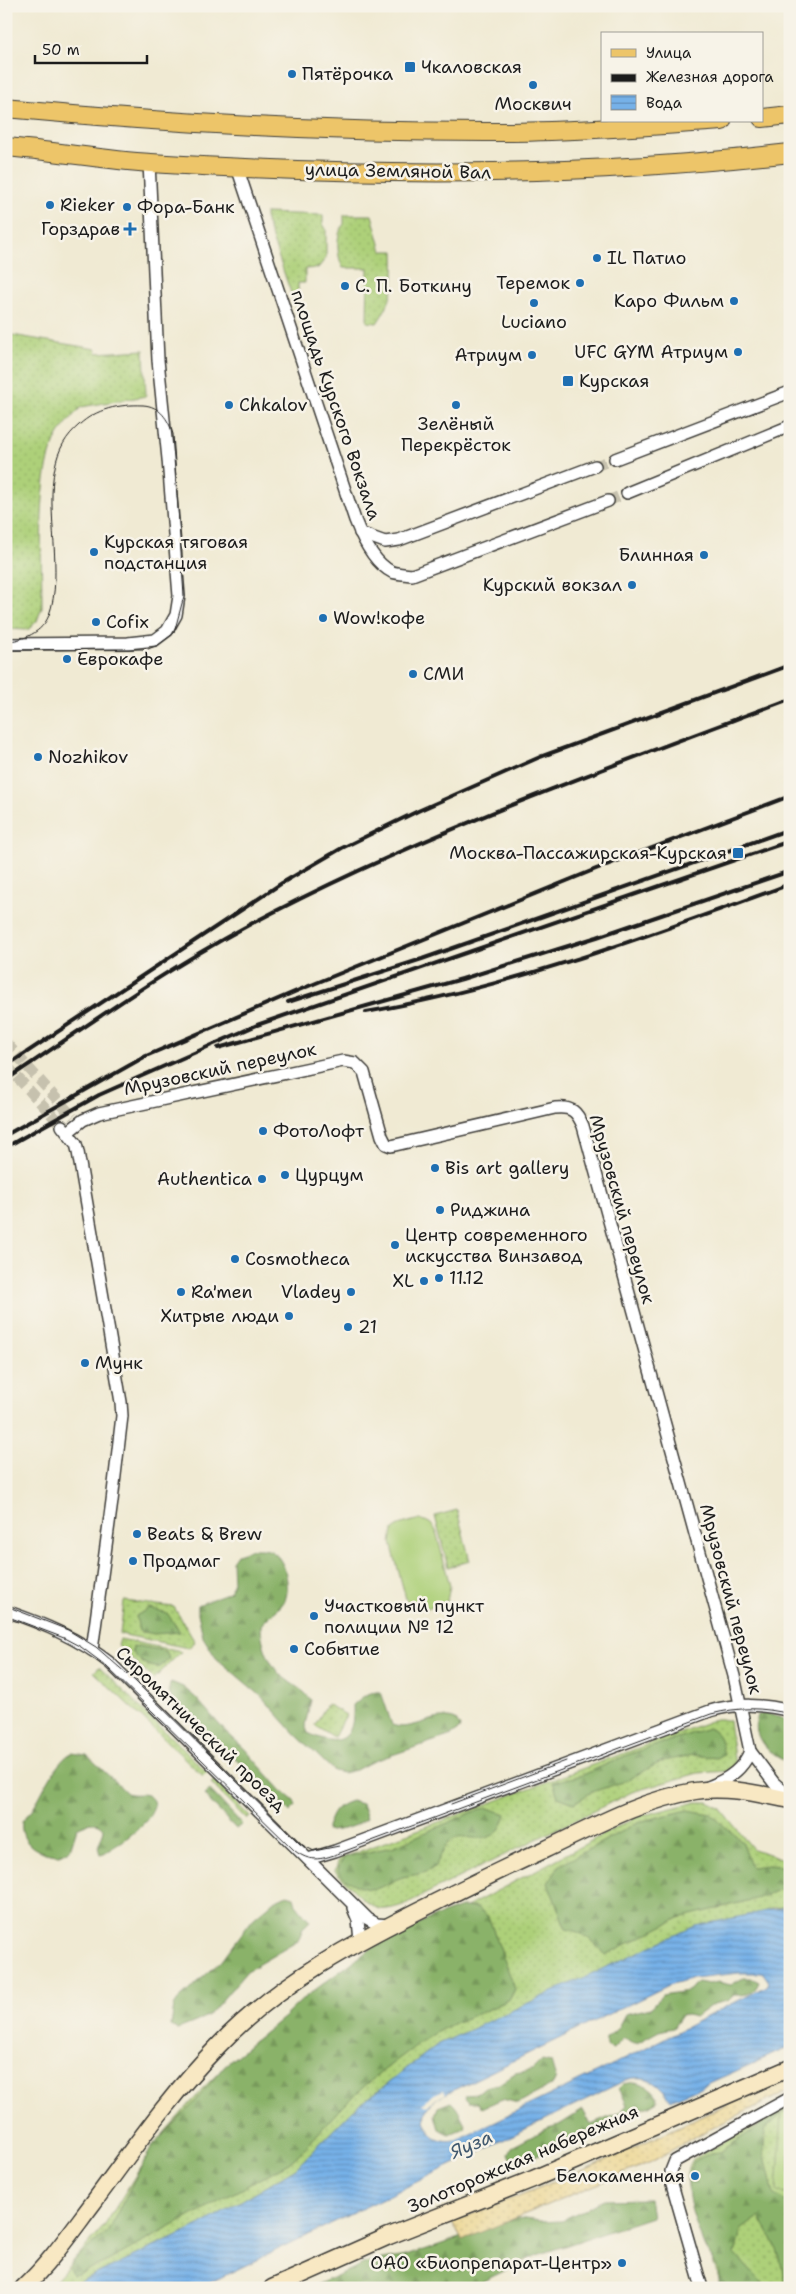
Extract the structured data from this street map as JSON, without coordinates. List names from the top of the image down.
{
  "streets": {
    "main road": ["улица Земляной Вал", "Золоторожская набережная"],
    "street": ["площадь Курского Вокзала", "Мрузовский переулок", "Сыромятнический проезд"]
  },
  "crossings": [
    ["улица Земляной Вал", "площадь Курского Вокзала"],
    ["Мрузовский переулок", "Сыромятнический проезд"]
  ],
  "water": ["Яуза"],
  "places": {
    "transit": ["Чкаловская", "Курская", "Москва-Пассажирская-Курская"],
    "other": [
      "Пятёрочка",
      "Москвич",
      "Rieker",
      "Фора-Банк",
      "IL Патио",
      "Теремок",
      "С. П. Боткину",
      "Каро Фильм",
      "Luciano",
      "UFC GYM Атриум",
      "Атриум",
      "Chkalov",
      "Зелёный Перекрёсток",
      "Курская тяговая подстанция",
      "Блинная",
      "Курский вокзал",
      "Wow!кофе",
      "Cofix",
      "Еврокафе",
      "СМИ",
      "Nozhikov",
      "ФотоЛофт",
      "Bis art gallery",
      "Цурцум",
      "Authentica",
      "Риджина",
      "Центр современного искусства Винзавод",
      "Cosmotheca",
      "11.12",
      "XL",
      "Ra'men",
      "Vladey",
      "Хитрые люди",
      "21",
      "Мунк",
      "Beats & Brew",
      "Продмаг",
      "Участковый пункт полиции № 12",
      "Событие",
      "Белокаменная",
      "ОАО «Биопрепарат-Центр»"
    ],
    "health": ["Горздрав"]
  },
  "legend": ["Улица", "Железная дорога", "Вода"],
  "scale_bar": "50 m"
}
